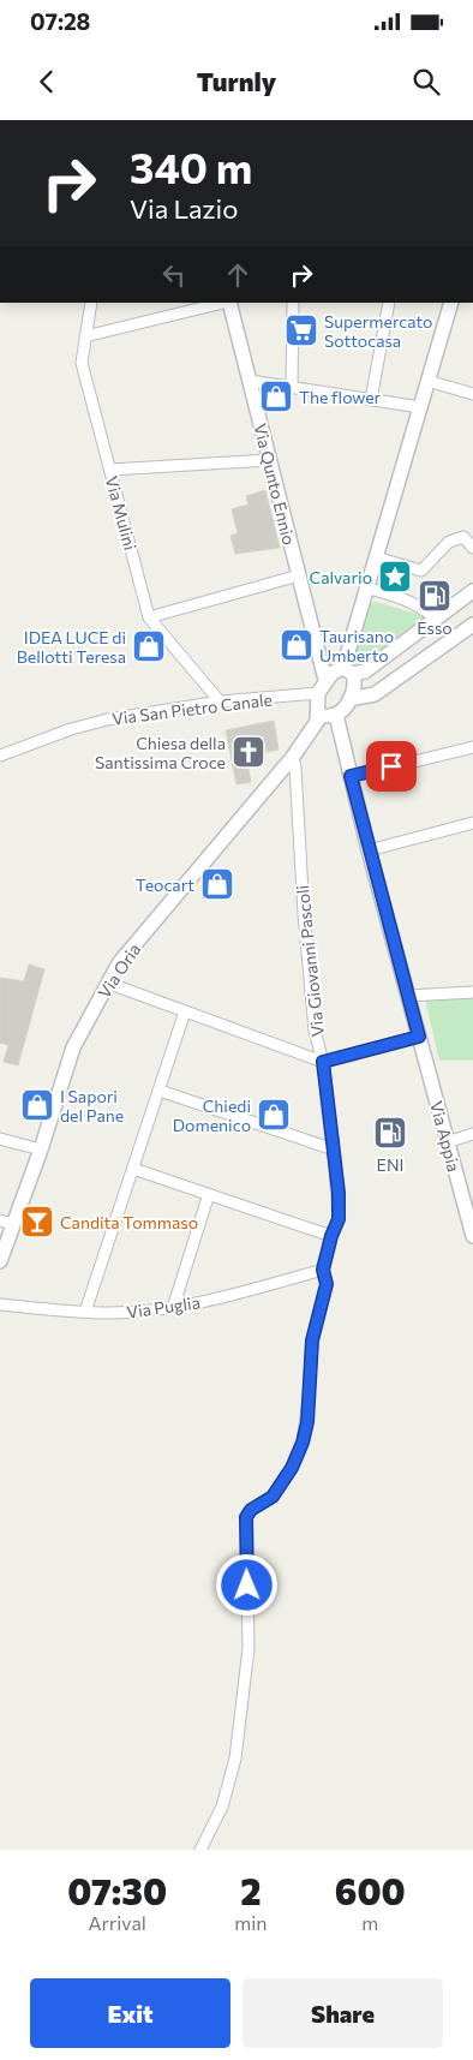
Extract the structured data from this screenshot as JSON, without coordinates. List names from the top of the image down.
{
  "streets": {
    "main road": ["Via Qunto Ennio", "Via Oria", "Via Appia"],
    "street": [
      "Via Mulini",
      "Via San Pietro Canale",
      "Via Giovanni Pascoli",
      "Via Puglia"
    ]
  },
  "crossings": [
    ["Via Mulini", "Via San Pietro Canale"],
    ["Via Giovanni Pascoli", "Via Oria"],
    ["Via Giovanni Pascoli", "Via Puglia"]
  ],
  "places": {
    "supermarket": ["Supermercato Sottocasa"],
    "shop": [
      "The flower",
      "Taurisano Umberto",
      "IDEA LUCE di Bellotti Teresa",
      "Teocart",
      "I Sapori del Pane",
      "Chiedi Domenico"
    ],
    "place": ["Calvario"],
    "fuel station": ["Esso", "ENI"],
    "church": ["Chiesa della Santissima Croce"],
    "bar": ["Candita Tommaso"]
  },
  "page": {
    "status": "07:28",
    "header": "Turnly",
    "turn": ["340 m", "Via Lazio"],
    "eta": [
      "07:30",
      "Arrival",
      "2",
      "min",
      "600",
      "m"
    ],
    "buttons": ["Exit", "Share"]
  }
}
